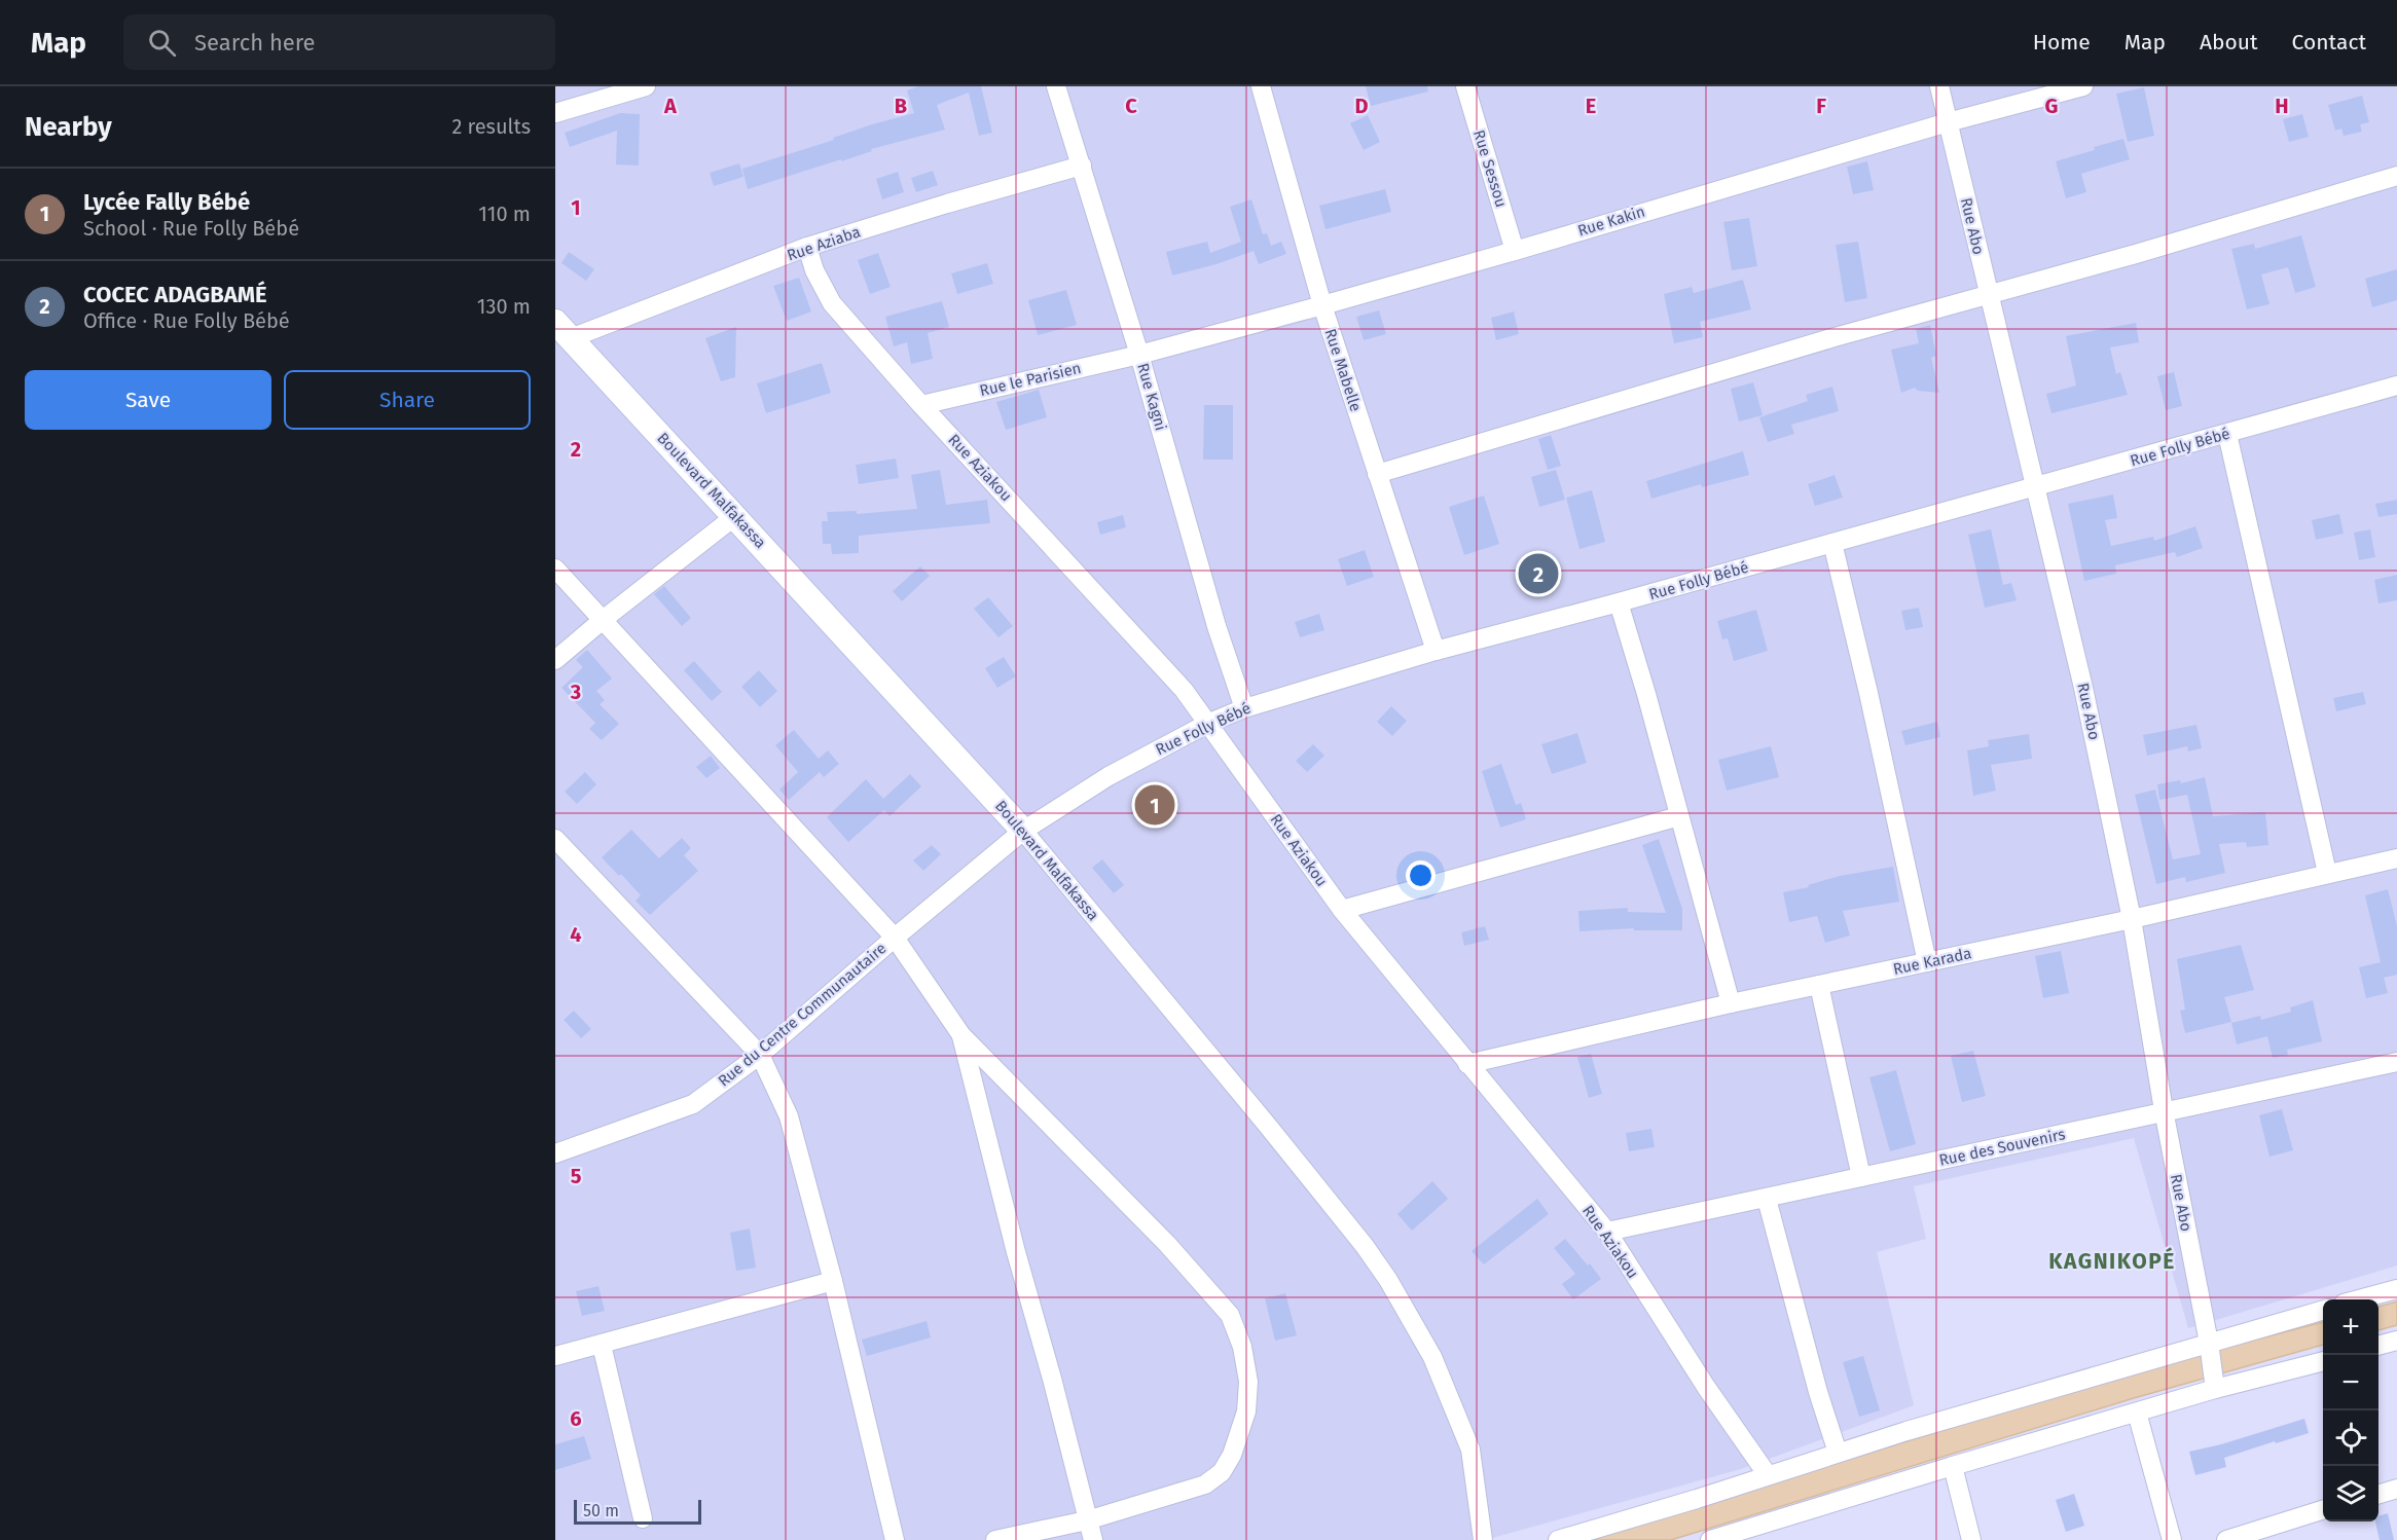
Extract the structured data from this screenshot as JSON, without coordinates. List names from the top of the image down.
{
  "streets": {
    "street": [
      "Rue Sessou",
      "Rue Kakin",
      "Rue Abo",
      "Rue Aziaba",
      "Rue Mabelle",
      "Rue le Parisien",
      "Rue Kagni",
      "Rue Folly Bébé",
      "Rue Aziakou",
      "Boulevard Malfakassa",
      "Rue Karada",
      "Rue du Centre Communautaire",
      "Rue des Souvenirs"
    ]
  },
  "crossings": [
    ["Rue Sessou", "Rue Kakin"],
    ["Rue Kakin", "Rue Abo"],
    ["Rue Kakin", "Rue Mabelle"],
    ["Rue Kakin", "Rue le Parisien"],
    ["Rue Kakin", "Rue Kagni"],
    ["Rue Abo", "Rue Folly Bébé"],
    ["Rue Abo", "Rue Karada"],
    ["Rue Abo", "Rue des Souvenirs"],
    ["Rue Aziaba", "Rue Kagni"],
    ["Rue Aziaba", "Rue Aziakou"],
    ["Rue Aziaba", "Boulevard Malfakassa"],
    ["Rue Mabelle", "Rue Folly Bébé"],
    ["Rue le Parisien", "Rue Kagni"],
    ["Rue le Parisien", "Rue Aziakou"],
    ["Rue Kagni", "Rue Folly Bébé"],
    ["Rue Folly Bébé", "Rue Aziakou"],
    ["Rue Folly Bébé", "Boulevard Malfakassa"],
    ["Rue Folly Bébé", "Rue du Centre Communautaire"],
    ["Rue Aziakou", "Rue Karada"],
    ["Rue Aziakou", "Rue des Souvenirs"],
    ["Boulevard Malfakassa", "Rue du Centre Communautaire"]
  ],
  "districts": ["KAGNIKOPÉ"],
  "scale_bar": "50 m",
  "page": {
    "header": "Map",
    "search": "Search here",
    "nav": [
      "Home",
      "Map",
      "About",
      "Contact"
    ],
    "heading": ["Nearby", "2 results"],
    "list": [
      {
        "mark": "1",
        "name": "Lycée Fally Bébé",
        "note": "School · Rue Folly Bébé",
        "value": "110 m"
      },
      {
        "mark": "2",
        "name": "COCEC ADAGBAMÉ",
        "note": "Office · Rue Folly Bébé",
        "value": "130 m"
      }
    ],
    "buttons": ["Save", "Share"],
    "pins": ["2", "1"],
    "map_buttons": ["+", "−"],
    "scale": "50 m"
  },
  "grid": {
    "columns": [
      "A",
      "B",
      "C",
      "D",
      "E",
      "F",
      "G",
      "H"
    ],
    "rows": [
      "1",
      "2",
      "3",
      "4",
      "5",
      "6"
    ]
  }
}
